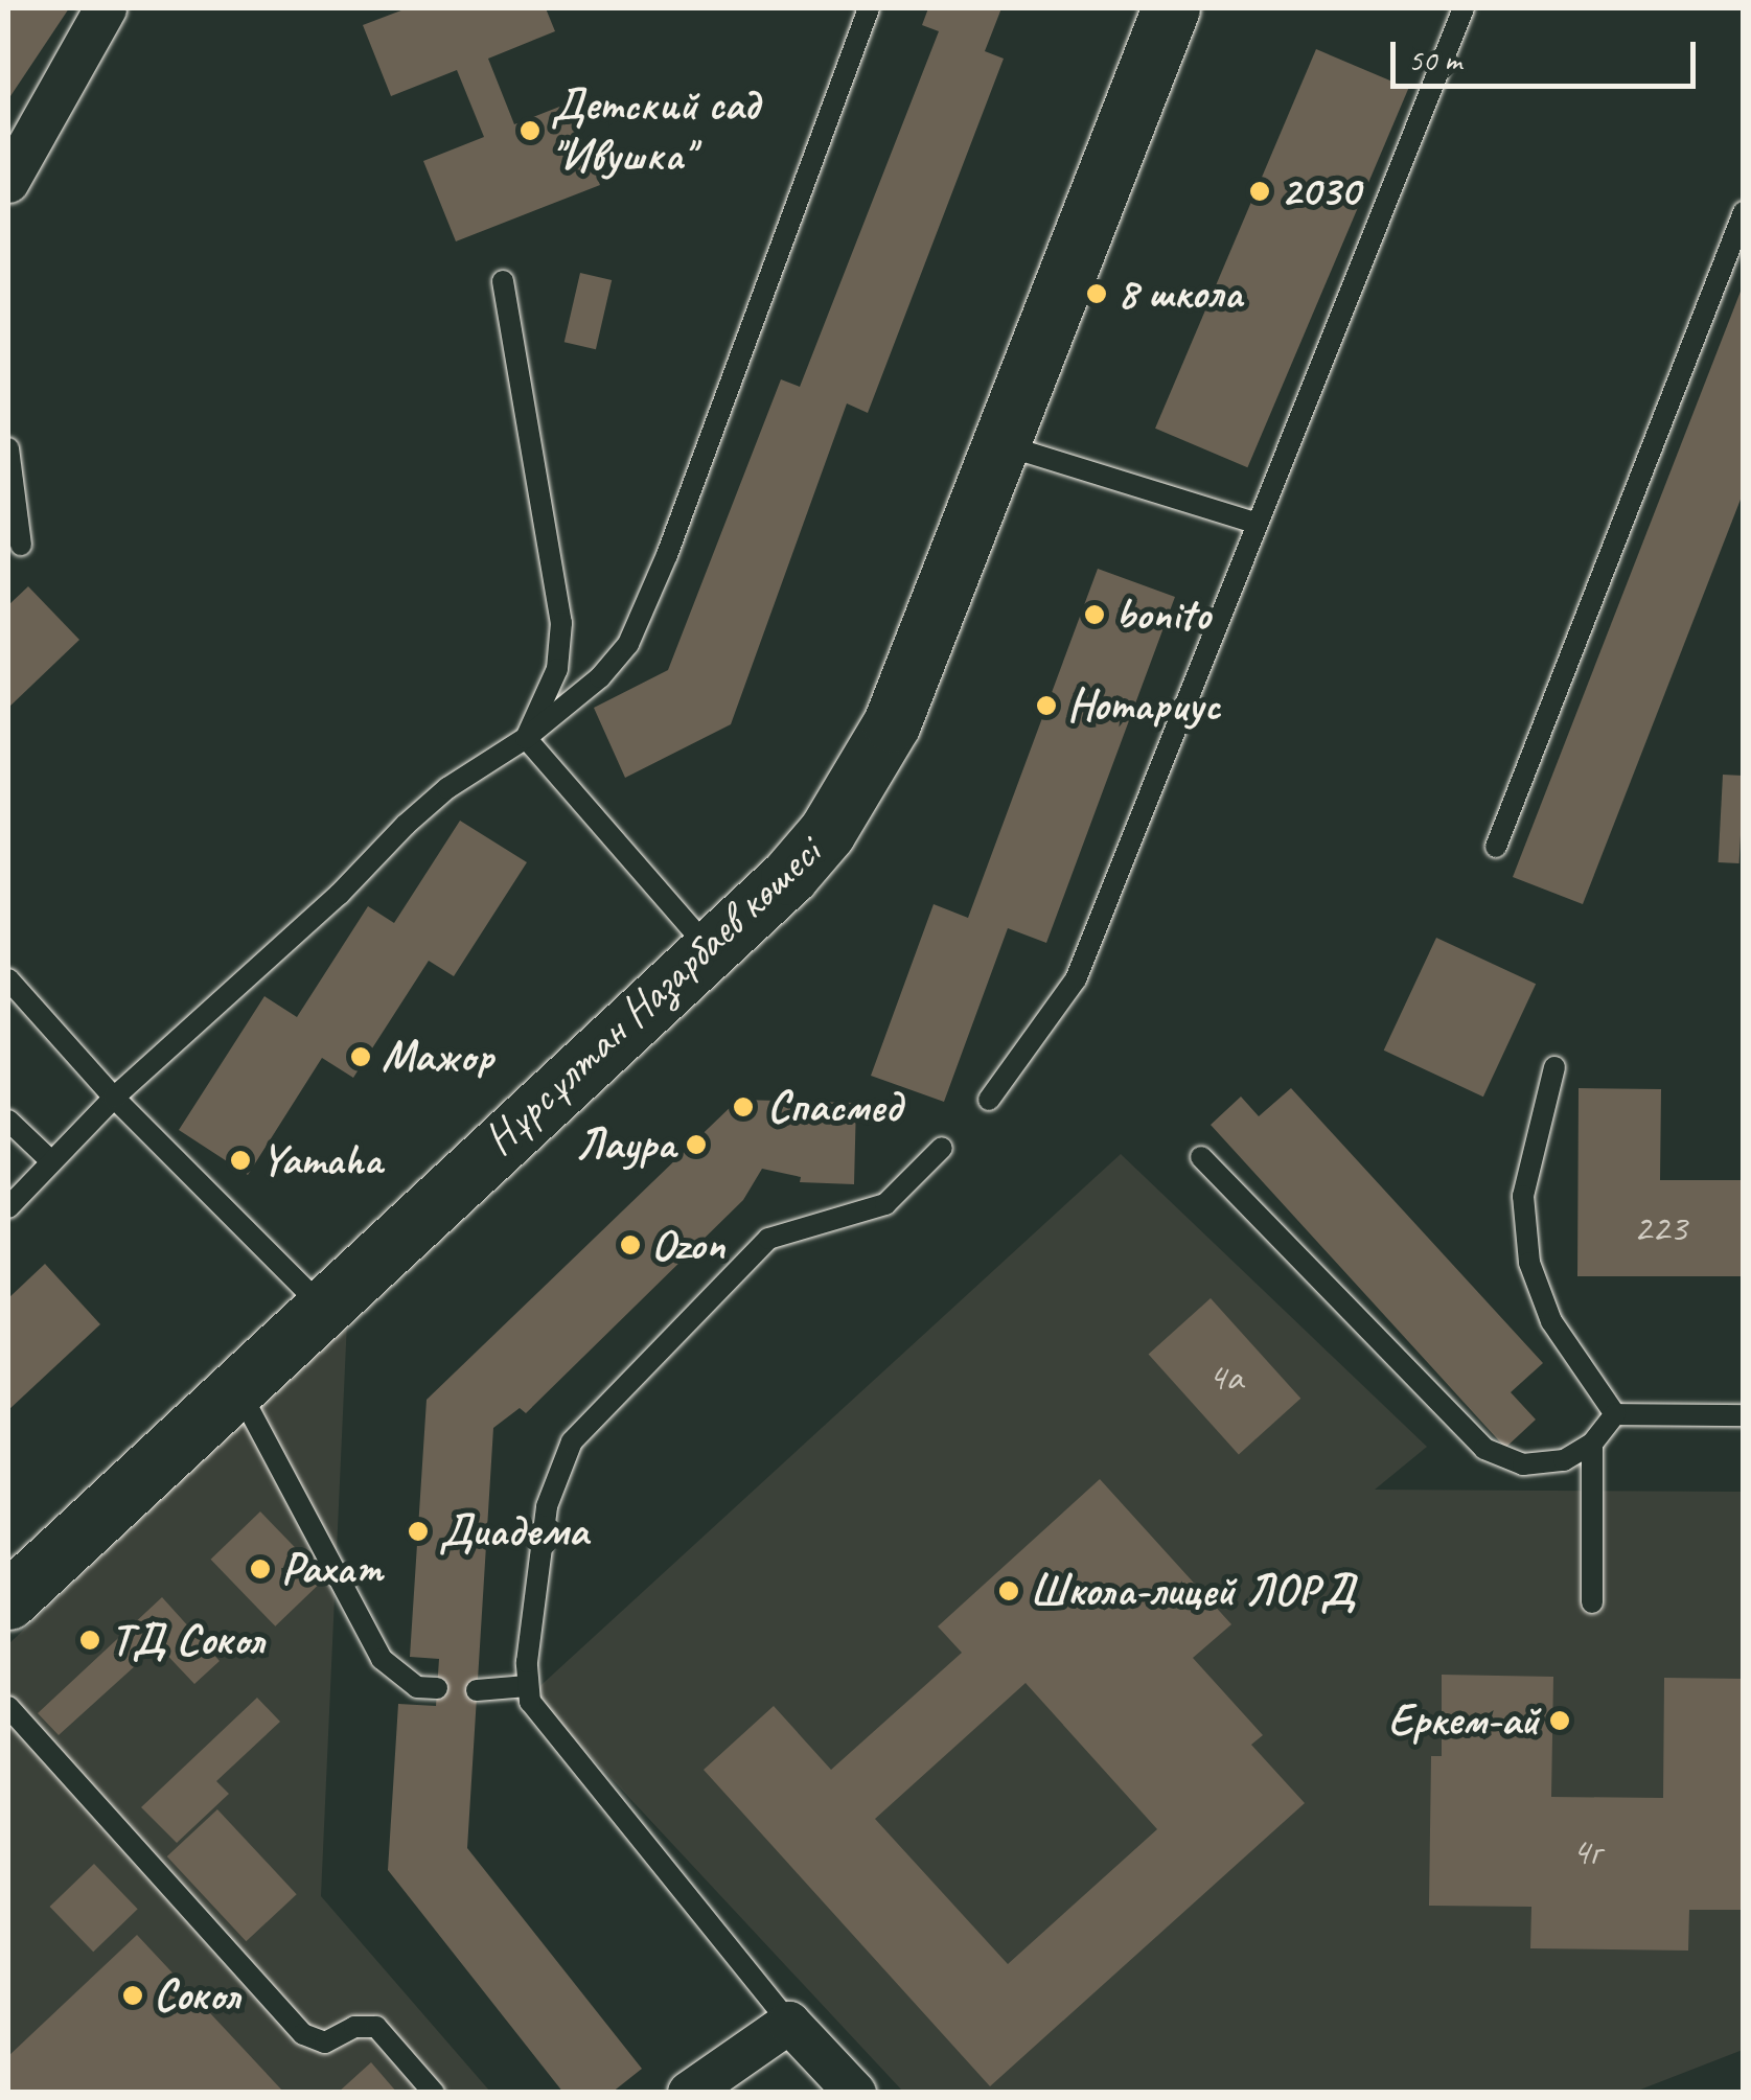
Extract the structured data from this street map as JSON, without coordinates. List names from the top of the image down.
{
  "streets": {
    "main road": ["Нұрсұлтан Назарбаев көшесі"]
  },
  "places": [
    "Детский сад \"Ивушка\"",
    "2030",
    "8 школа",
    "bonito",
    "Нотариус",
    "Мажор",
    "Спасмед",
    "Лаура",
    "Yamaha",
    "Ozon",
    "Диадема",
    "Рахат",
    "Школа-лицей ЛОРД",
    "ТД Сокол",
    "Еркем-ай",
    "Сокол"
  ],
  "house_numbers": ["223", "4а", "4г"],
  "scale_bar": "50 m"
}
